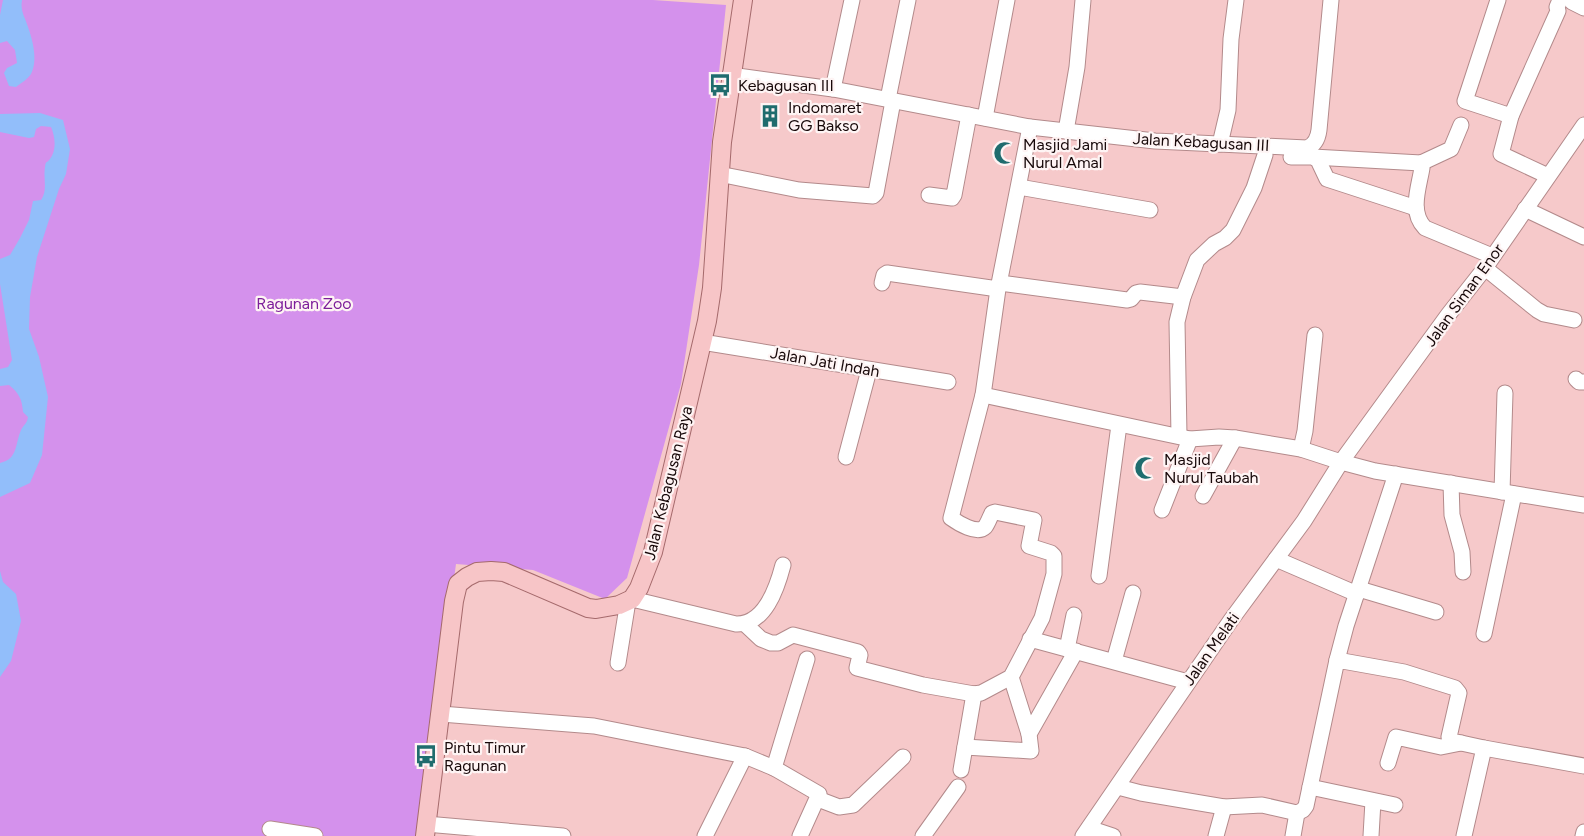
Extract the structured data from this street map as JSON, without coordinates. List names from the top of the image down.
{
  "streets": {
    "main road": ["Jalan Kebagusan Raya"],
    "street": [
      "Jalan Kebagusan III",
      "Jalan Siman Enor",
      "Jalan Jati Indah",
      "Jalan Melati"
    ]
  },
  "crossings": [
    ["Jalan Kebagusan III", "Jalan Kebagusan Raya"],
    ["Jalan Siman Enor", "Jalan Melati"],
    ["Jalan Jati Indah", "Jalan Kebagusan Raya"]
  ],
  "parks": ["Ragunan Zoo"],
  "places": {
    "bus stop": ["Kebagusan III", "Pintu Timur Ragunan"],
    "building": ["Indomaret GG Bakso"],
    "mosque": ["Masjid Jami Nurul Amal", "Masjid Nurul Taubah"]
  }
}
